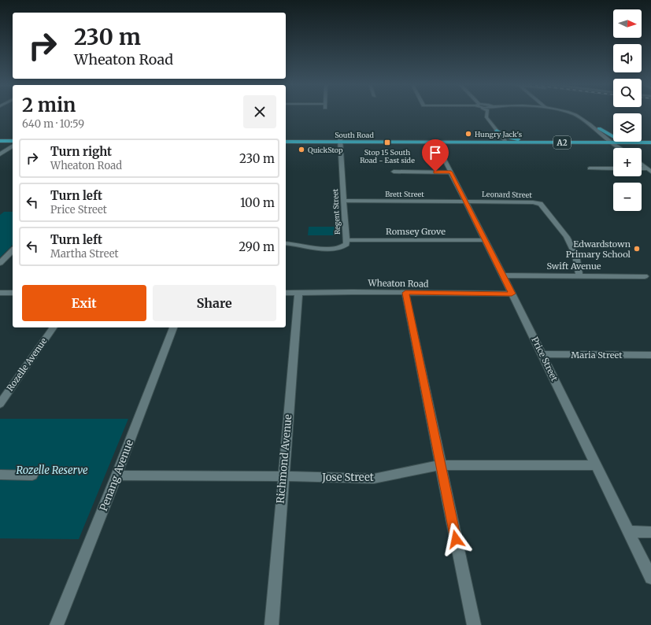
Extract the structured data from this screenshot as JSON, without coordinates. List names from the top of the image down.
{
  "streets": {
    "highway": ["South Road", "A2"],
    "street": [
      "Brett Street",
      "Leonard Street",
      "Regent Street",
      "Romsey Grove",
      "Swift Avenue",
      "Wheaton Road",
      "Maria Street",
      "Price Street",
      "Rozelle Avenue",
      "Richmond Avenue",
      "Penang Avenue",
      "Jose Street"
    ]
  },
  "crossings": [
    ["South Road", "Regent Street"],
    ["South Road", "Price Street"],
    ["Brett Street", "Leonard Street"],
    ["Brett Street", "Regent Street"],
    ["Brett Street", "Price Street"],
    ["Leonard Street", "Swift Avenue"],
    ["Leonard Street", "Price Street"],
    ["Regent Street", "Romsey Grove"],
    ["Romsey Grove", "Price Street"],
    ["Swift Avenue", "Price Street"],
    ["Wheaton Road", "Price Street"],
    ["Wheaton Road", "Richmond Avenue"],
    ["Maria Street", "Price Street"],
    ["Price Street", "Jose Street"],
    ["Richmond Avenue", "Jose Street"],
    ["Penang Avenue", "Jose Street"]
  ],
  "parks": ["Rozelle Reserve"],
  "places": {
    "other": ["Hungry Jack's", "QuickStop", "Edwardstown Primary School"],
    "transit": ["Stop 15 South Road - East side"]
  },
  "north": "right",
  "page": {
    "map_buttons": ["+", "−"],
    "turn": ["230 m", "Wheaton Road"],
    "heading": ["2 min", "640 m · 10:59"],
    "list": [
      {
        "name": "Turn right",
        "note": "Wheaton Road",
        "value": "230 m"
      },
      {
        "name": "Turn left",
        "note": "Price Street",
        "value": "100 m"
      },
      {
        "name": "Turn left",
        "note": "Martha Street",
        "value": "290 m"
      }
    ],
    "buttons": ["Exit", "Share"]
  }
}
